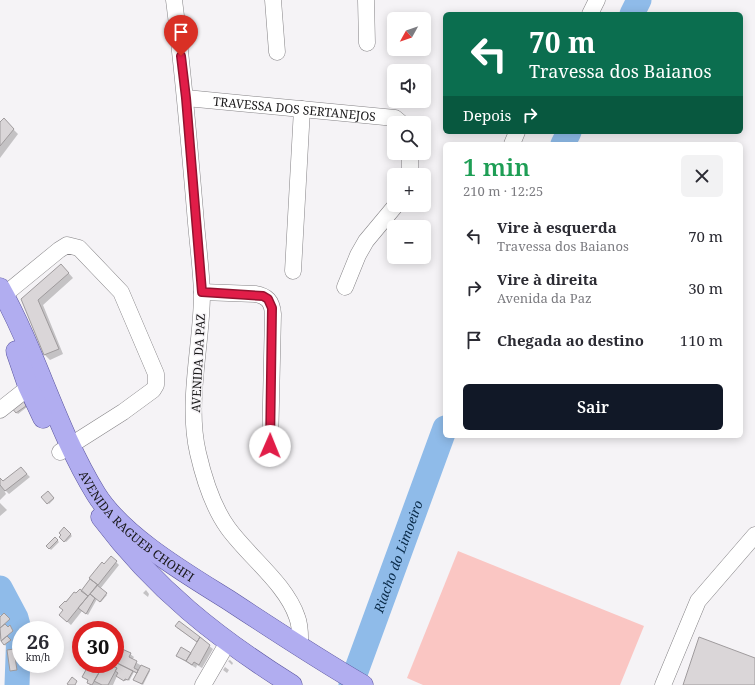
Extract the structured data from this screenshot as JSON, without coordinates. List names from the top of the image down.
{
  "streets": {
    "main road": ["AVENIDA RAGUEB CHOHFI"],
    "street": ["TRAVESSA DOS SERTANEJOS", "AVENIDA DA PAZ"]
  },
  "crossings": [
    ["TRAVESSA DOS SERTANEJOS", "AVENIDA DA PAZ"],
    ["AVENIDA DA PAZ", "AVENIDA RAGUEB CHOHFI"]
  ],
  "water": ["Riacho do Limoeiro"],
  "north": "bottom left",
  "page": {
    "map_buttons": ["+", "−"],
    "turn": ["70 m", "Travessa dos Baianos"],
    "then": "Depois",
    "heading": ["1 min", "210 m · 12:25"],
    "list": [
      {
        "name": "Vire à esquerda",
        "note": "Travessa dos Baianos",
        "value": "70 m"
      },
      {
        "name": "Vire à direita",
        "note": "Avenida da Paz",
        "value": "30 m"
      },
      {
        "name": "Chegada ao destino",
        "value": "110 m"
      }
    ],
    "buttons": "Sair",
    "speed": "26 km/h",
    "limit": "30"
  }
}
